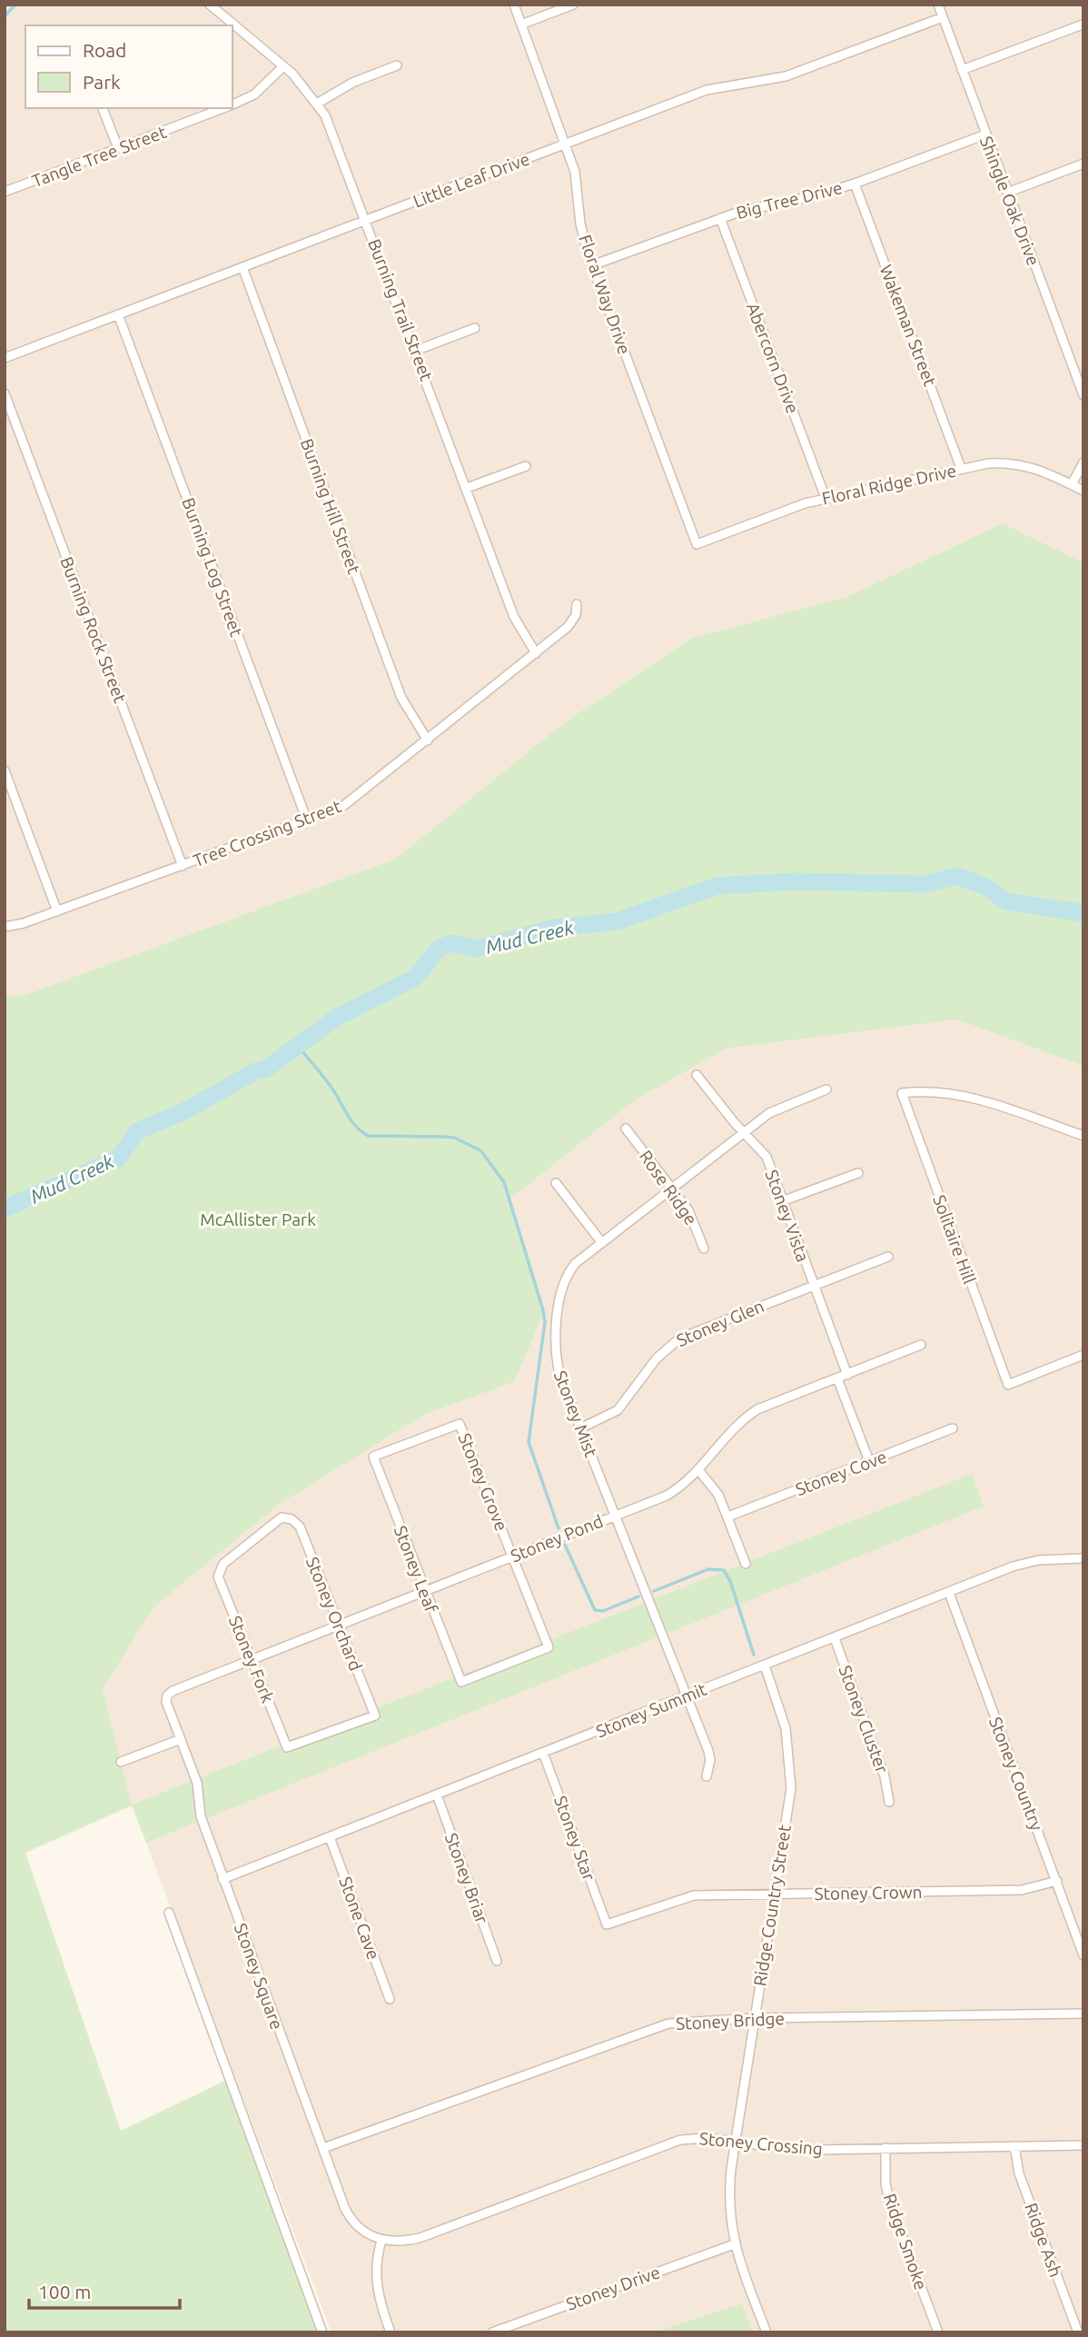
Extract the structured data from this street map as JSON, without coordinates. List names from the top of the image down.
{
  "streets": {
    "street": [
      "Tangle Tree Street",
      "Little Leaf Drive",
      "Big Tree Drive",
      "Shingle Oak Drive",
      "Floral Way Drive",
      "Burning Trail Street",
      "Wakeman Street",
      "Abercorn Drive",
      "Floral Ridge Drive",
      "Burning Hill Street",
      "Burning Log Street",
      "Burning Rock Street",
      "Tree Crossing Street",
      "Rose Ridge",
      "Stoney Vista",
      "Solitaire Hill",
      "Stoney Glen",
      "Stoney Mist",
      "Stoney Cove",
      "Stoney Grove",
      "Stoney Pond",
      "Stoney Leaf",
      "Stoney Orchard",
      "Stoney Fork",
      "Stoney Summit",
      "Stoney Cluster",
      "Stoney Country",
      "Stoney Star",
      "Stoney Briar",
      "Stoney Crown",
      "Ridge Country Street",
      "Stone Cave",
      "Stoney Square",
      "Stoney Bridge",
      "Stoney Crossing",
      "Ridge Ash",
      "Ridge Smoke",
      "Stoney Drive"
    ]
  },
  "crossings": [
    ["Tangle Tree Street", "Burning Trail Street"],
    ["Little Leaf Drive", "Shingle Oak Drive"],
    ["Little Leaf Drive", "Floral Way Drive"],
    ["Little Leaf Drive", "Burning Trail Street"],
    ["Little Leaf Drive", "Burning Hill Street"],
    ["Little Leaf Drive", "Burning Log Street"],
    ["Big Tree Drive", "Shingle Oak Drive"],
    ["Big Tree Drive", "Floral Way Drive"],
    ["Big Tree Drive", "Wakeman Street"],
    ["Big Tree Drive", "Abercorn Drive"],
    ["Floral Way Drive", "Floral Ridge Drive"],
    ["Burning Trail Street", "Tree Crossing Street"],
    ["Wakeman Street", "Floral Ridge Drive"],
    ["Abercorn Drive", "Floral Ridge Drive"],
    ["Burning Hill Street", "Tree Crossing Street"],
    ["Burning Log Street", "Tree Crossing Street"],
    ["Burning Rock Street", "Tree Crossing Street"],
    ["Rose Ridge", "Stoney Mist"],
    ["Stoney Vista", "Stoney Glen"],
    ["Stoney Vista", "Stoney Mist"],
    ["Stoney Vista", "Stoney Pond"],
    ["Stoney Glen", "Stoney Mist"],
    ["Stoney Mist", "Stoney Pond"],
    ["Stoney Mist", "Stoney Summit"],
    ["Stoney Grove", "Stoney Pond"],
    ["Stoney Grove", "Stoney Leaf"],
    ["Stoney Pond", "Stoney Leaf"],
    ["Stoney Pond", "Stoney Orchard"],
    ["Stoney Pond", "Stoney Fork"],
    ["Stoney Pond", "Stoney Square"],
    ["Stoney Orchard", "Stoney Fork"],
    ["Stoney Summit", "Stoney Cluster"],
    ["Stoney Summit", "Stoney Country"],
    ["Stoney Summit", "Stoney Star"],
    ["Stoney Summit", "Stoney Briar"],
    ["Stoney Summit", "Ridge Country Street"],
    ["Stoney Summit", "Stone Cave"],
    ["Stoney Summit", "Stoney Square"],
    ["Stoney Country", "Stoney Crown"],
    ["Stoney Star", "Stoney Crown"],
    ["Stoney Crown", "Ridge Country Street"],
    ["Ridge Country Street", "Stoney Bridge"],
    ["Ridge Country Street", "Stoney Crossing"],
    ["Ridge Country Street", "Stoney Drive"],
    ["Stoney Square", "Stoney Bridge"],
    ["Stoney Square", "Stoney Crossing"],
    ["Stoney Crossing", "Ridge Ash"],
    ["Stoney Crossing", "Ridge Smoke"]
  ],
  "water": ["Mud Creek"],
  "parks": ["McAllister Park"],
  "legend": ["Road", "Park"],
  "scale_bar": "100 m"
}
